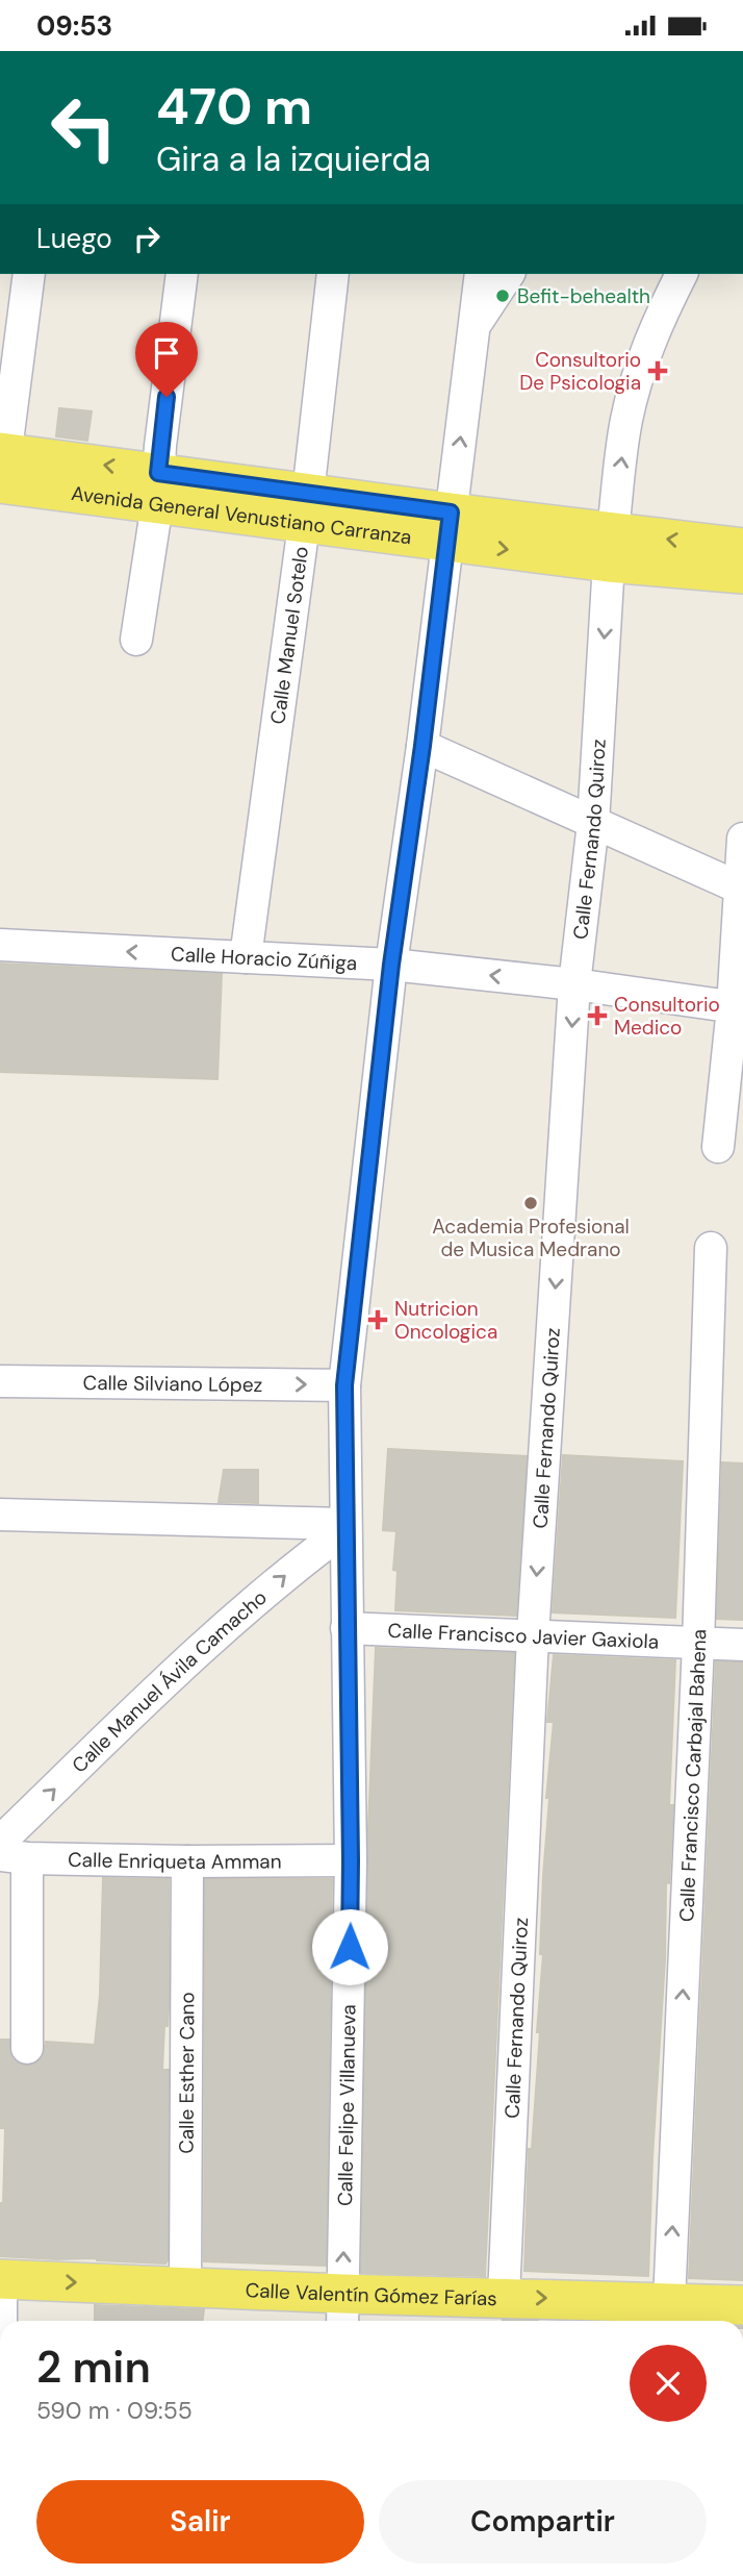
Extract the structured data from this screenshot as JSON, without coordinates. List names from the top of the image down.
{
  "streets": {
    "main road": ["Avenida General Venustiano Carranza", "Calle Valentín Gómez Farías"],
    "street": [
      "Calle Manuel Sotelo",
      "Calle Fernando Quiroz",
      "Calle Horacio Zúñiga",
      "Calle Silviano López",
      "Calle Francisco Javier Gaxiola",
      "Calle Manuel Ávila Camacho",
      "Calle Francisco Carbajal Bahena",
      "Calle Enriqueta Amman",
      "Calle Esther Cano",
      "Calle Felipe Villanueva"
    ]
  },
  "crossings": [
    ["Avenida General Venustiano Carranza", "Calle Manuel Sotelo"],
    ["Avenida General Venustiano Carranza", "Calle Fernando Quiroz"],
    ["Avenida General Venustiano Carranza", "Calle Felipe Villanueva"],
    ["Calle Manuel Sotelo", "Calle Horacio Zúñiga"],
    ["Calle Fernando Quiroz", "Calle Horacio Zúñiga"],
    ["Calle Fernando Quiroz", "Calle Francisco Javier Gaxiola"],
    ["Calle Fernando Quiroz", "Calle Valentín Gómez Farías"],
    ["Calle Horacio Zúñiga", "Calle Felipe Villanueva"],
    ["Calle Silviano López", "Calle Felipe Villanueva"],
    ["Calle Francisco Javier Gaxiola", "Calle Francisco Carbajal Bahena"],
    ["Calle Francisco Javier Gaxiola", "Calle Felipe Villanueva"],
    ["Calle Manuel Ávila Camacho", "Calle Felipe Villanueva"],
    ["Calle Francisco Carbajal Bahena", "Calle Valentín Gómez Farías"],
    ["Calle Enriqueta Amman", "Calle Esther Cano"],
    ["Calle Enriqueta Amman", "Calle Felipe Villanueva"],
    ["Calle Esther Cano", "Calle Valentín Gómez Farías"],
    ["Calle Felipe Villanueva", "Calle Valentín Gómez Farías"]
  ],
  "one_way": ["Calle Manuel Ávila Camacho", "Calle Francisco Carbajal Bahena", "Calle Valentín Gómez Farías"],
  "places": {
    "other": ["Befit-behealth", "Academia Profesional de Musica Medrano"],
    "health": ["Consultorio De Psicologia", "Consultorio Medico", "Nutricion Oncologica"]
  },
  "page": {
    "status": "09:53",
    "turn": ["470 m", "Gira a la izquierda"],
    "then": "Luego",
    "heading": ["2 min", "590 m · 09:55"],
    "buttons": ["Salir", "Compartir"]
  }
}
